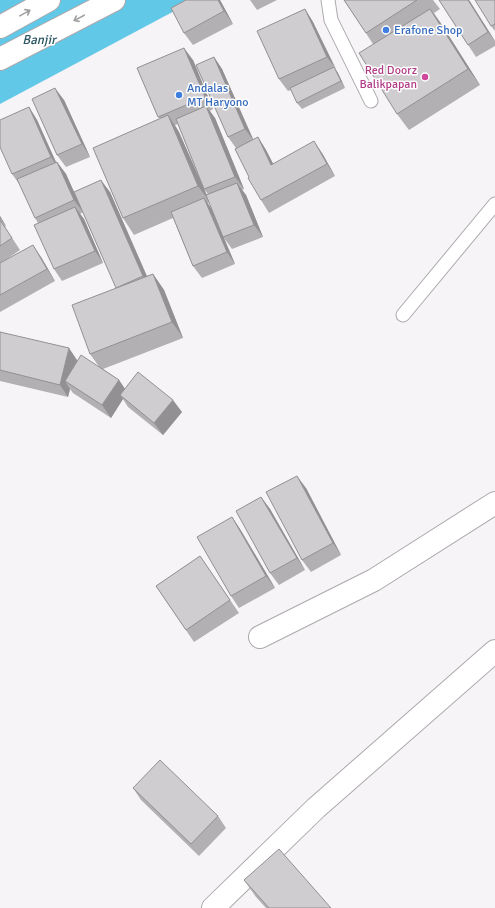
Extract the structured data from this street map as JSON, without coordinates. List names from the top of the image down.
{
  "water": ["Banjir"],
  "places": ["Erafone Shop", "Red Doorz Balikpapan", "Andalas MT Haryono"]
}
